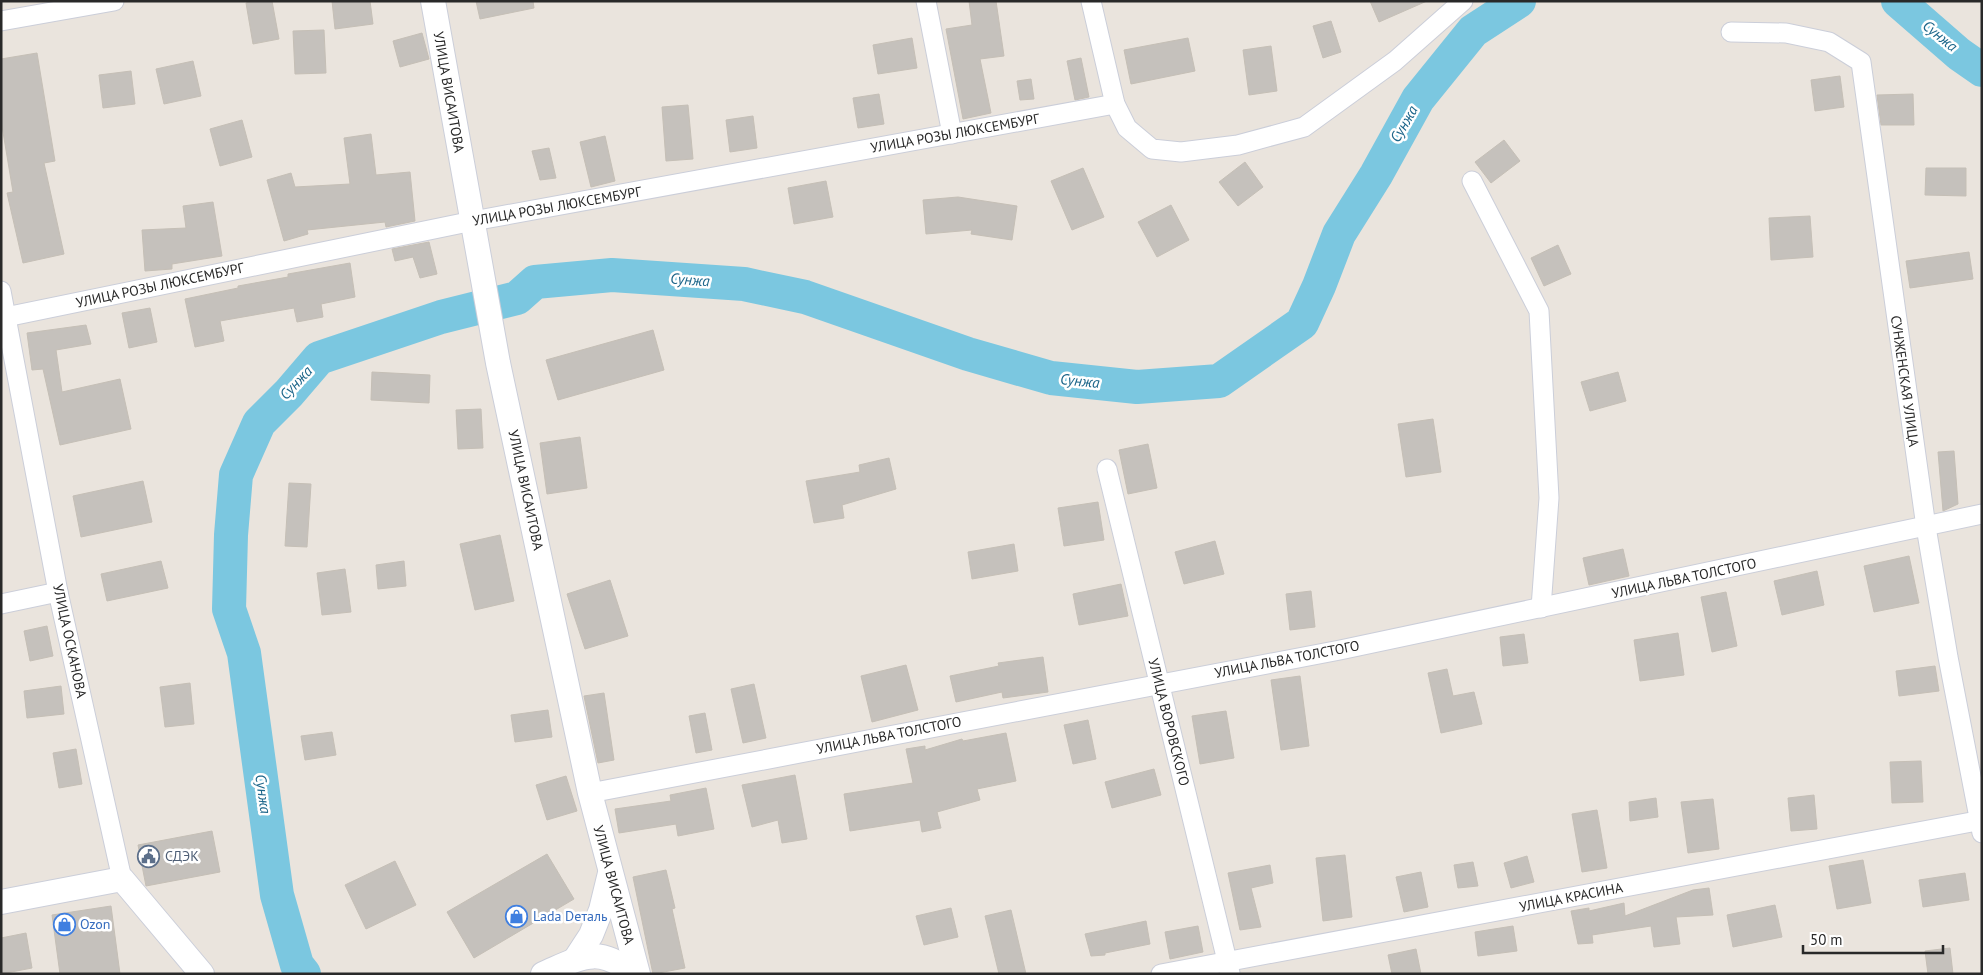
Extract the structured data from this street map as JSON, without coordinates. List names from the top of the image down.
{
  "streets": {
    "street": [
      "УЛИЦА ВИСАИТОВА",
      "УЛИЦА РОЗЫ ЛЮКСЕМБУРГ",
      "СУНЖЕНСКАЯ УЛИЦА",
      "УЛИЦА ЛЬВА ТОЛСТОГО",
      "УЛИЦА ОСКАНОВА",
      "УЛИЦА ВОРОВСКОГО",
      "УЛИЦА КРАСИНА"
    ]
  },
  "crossings": [
    ["УЛИЦА ВИСАИТОВА", "УЛИЦА РОЗЫ ЛЮКСЕМБУРГ"],
    ["УЛИЦА ВИСАИТОВА", "УЛИЦА ЛЬВА ТОЛСТОГО"],
    ["УЛИЦА РОЗЫ ЛЮКСЕМБУРГ", "УЛИЦА ОСКАНОВА"],
    ["СУНЖЕНСКАЯ УЛИЦА", "УЛИЦА ЛЬВА ТОЛСТОГО"],
    ["СУНЖЕНСКАЯ УЛИЦА", "УЛИЦА КРАСИНА"],
    ["УЛИЦА ЛЬВА ТОЛСТОГО", "УЛИЦА ВОРОВСКОГО"],
    ["УЛИЦА ВОРОВСКОГО", "УЛИЦА КРАСИНА"]
  ],
  "water": ["Сунжа"],
  "places": {
    "public building": ["СДЭК"],
    "shop": ["Lada Dеталь", "Ozon"]
  },
  "scale_bar": "50 m"
}
